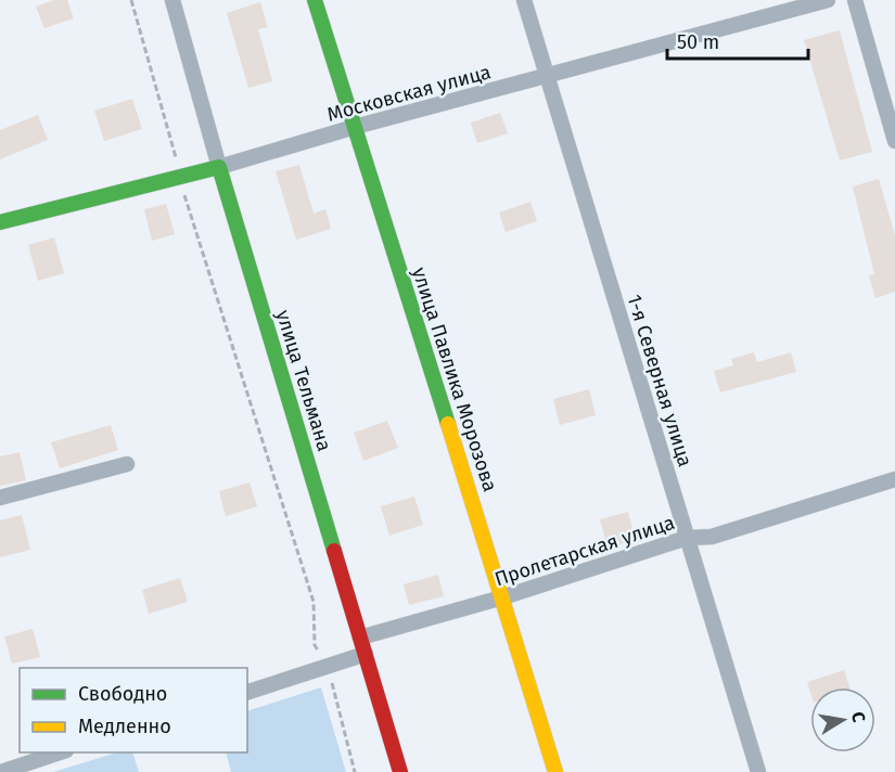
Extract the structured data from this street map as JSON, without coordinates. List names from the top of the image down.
{
  "streets": {
    "street": [
      "Московская улица",
      "улица Павлика Морозова",
      "улица Тельмана",
      "1-я Северная улица",
      "Пролетарская улица"
    ]
  },
  "crossings": [
    ["Московская улица", "улица Павлика Морозова"],
    ["Московская улица", "улица Тельмана"],
    ["Московская улица", "1-я Северная улица"],
    ["улица Павлика Морозова", "Пролетарская улица"],
    ["улица Тельмана", "Пролетарская улица"],
    ["1-я Северная улица", "Пролетарская улица"]
  ],
  "legend": ["Свободно", "Медленно"],
  "scale_bar": "50 m",
  "north": "right"
}
